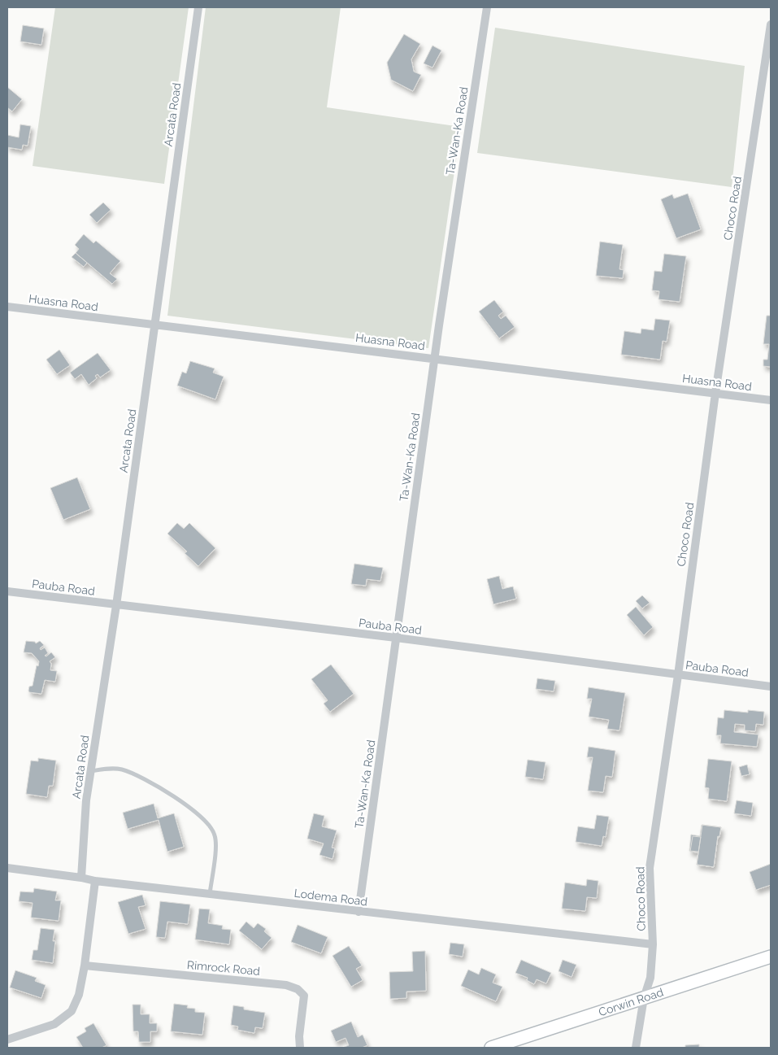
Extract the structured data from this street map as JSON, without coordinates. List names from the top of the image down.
{
  "streets": {
    "main road": ["Corwin Road"],
    "street": [
      "Arcata Road",
      "Ta-Wan-Ka Road",
      "Choco Road",
      "Huasna Road",
      "Pauba Road",
      "Lodema Road",
      "Rimrock Road"
    ]
  },
  "crossings": [
    ["Arcata Road", "Huasna Road"],
    ["Arcata Road", "Pauba Road"],
    ["Arcata Road", "Lodema Road"],
    ["Ta-Wan-Ka Road", "Huasna Road"],
    ["Ta-Wan-Ka Road", "Pauba Road"],
    ["Ta-Wan-Ka Road", "Lodema Road"],
    ["Choco Road", "Huasna Road"],
    ["Choco Road", "Pauba Road"],
    ["Choco Road", "Lodema Road"],
    ["Choco Road", "Corwin Road"]
  ]
}
